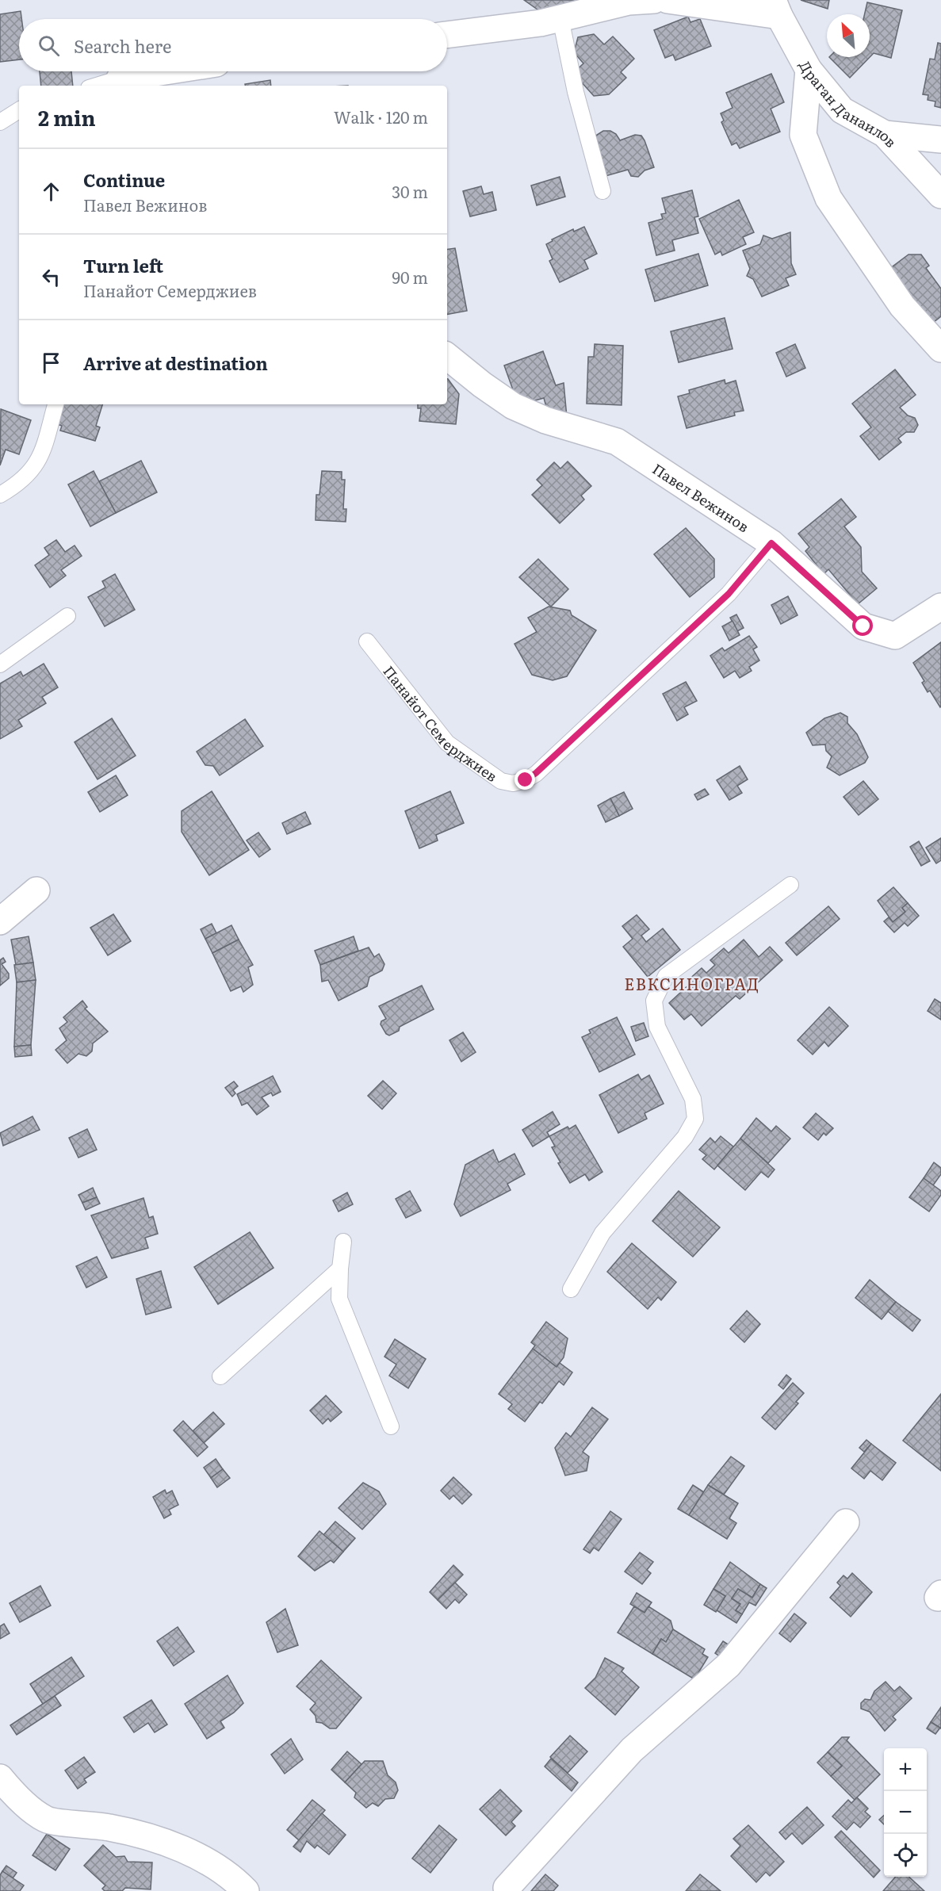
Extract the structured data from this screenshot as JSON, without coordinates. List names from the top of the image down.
{
  "streets": {
    "street": ["Драган Данаилов", "Павел Вежинов"],
    "lane": ["Панайот Семерджиев"]
  },
  "crossings": [
    ["Павел Вежинов", "Панайот Семерджиев"]
  ],
  "districts": ["ЕВКСИНОГРАД"],
  "north": "top left",
  "page": {
    "search": "Search here",
    "heading": ["2 min", "Walk · 120 m"],
    "list": [
      ["Continue", "Павел Вежинов", "30 m"],
      ["Turn left", "Панайот Семерджиев", "90 m"],
      "Arrive at destination"
    ],
    "map_buttons": ["+", "−"]
  }
}
